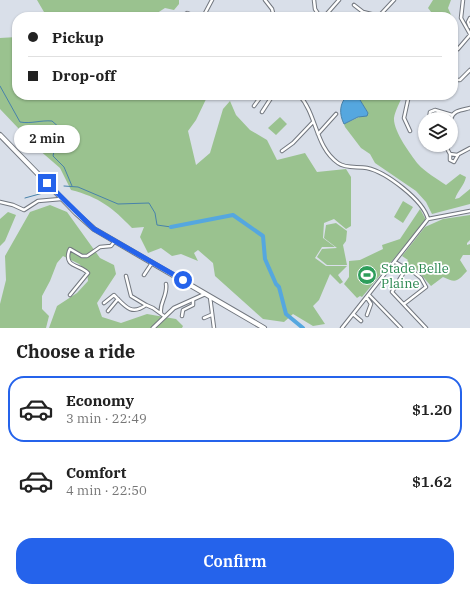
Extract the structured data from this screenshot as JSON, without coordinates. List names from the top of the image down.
{
  "places": {
    "sports": ["Stade Belle Plaine"]
  },
  "page": {
    "banner": ["Pickup", "Drop-off"],
    "bubble": "2 min",
    "heading": "Choose a ride",
    "list": [
      {
        "name": "Economy",
        "note": "3 min · 22:49",
        "value": "$1.20"
      },
      {
        "name": "Comfort",
        "note": "4 min · 22:50",
        "value": "$1.62"
      }
    ],
    "buttons": "Confirm"
  }
}
